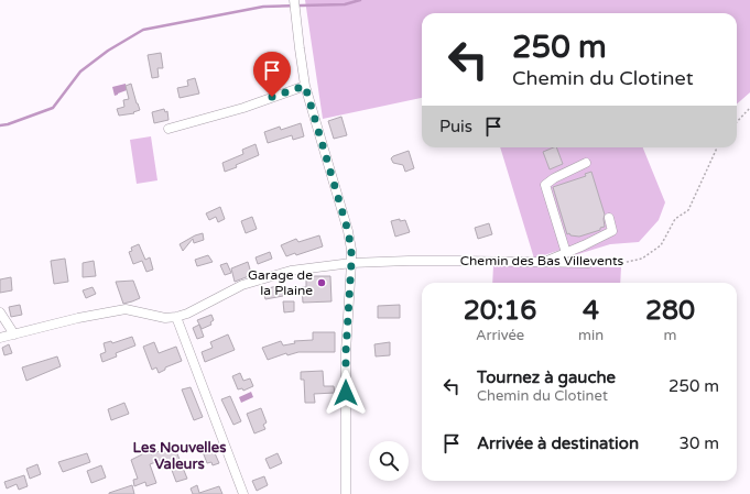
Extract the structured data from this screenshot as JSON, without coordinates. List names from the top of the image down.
{
  "streets": {
    "street": ["Chemin des Bas Villevents"]
  },
  "districts": ["Les Nouvelles Valeurs"],
  "places": ["Garage de la Plaine"],
  "page": {
    "turn": ["250 m", "Chemin du Clotinet"],
    "then": "Puis",
    "eta": [
      "20:16",
      "Arrivée",
      "4",
      "min",
      "280",
      "m"
    ],
    "list": [
      {
        "name": "Tournez à gauche",
        "note": "Chemin du Clotinet",
        "value": "250 m"
      },
      {
        "name": "Arrivée à destination",
        "value": "30 m"
      }
    ]
  }
}
